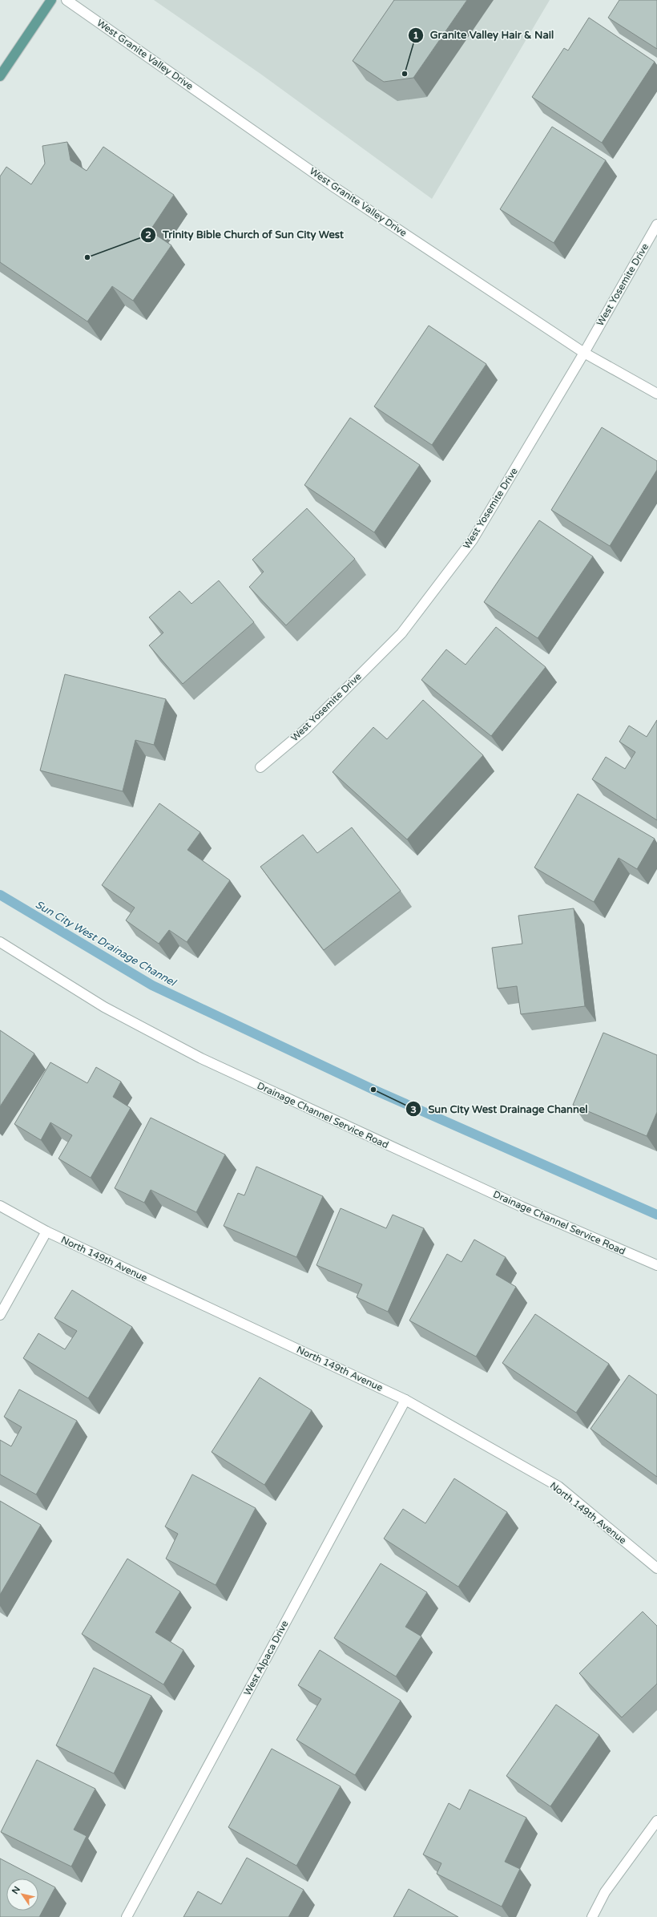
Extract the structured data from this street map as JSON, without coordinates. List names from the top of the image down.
{
  "streets": {
    "street": [
      "West Granite Valley Drive",
      "West Yosemite Drive",
      "Drainage Channel Service Road",
      "North 149th Avenue",
      "West Alpaca Drive"
    ]
  },
  "crossings": [
    ["West Granite Valley Drive", "West Yosemite Drive"],
    ["North 149th Avenue", "West Alpaca Drive"]
  ],
  "water": ["Sun City West Drainage Channel"],
  "places": ["Granite Valley Hair & Nail", "Trinity Bible Church of Sun City West", "Sun City West Drainage Channel"],
  "north": "top left"
}
